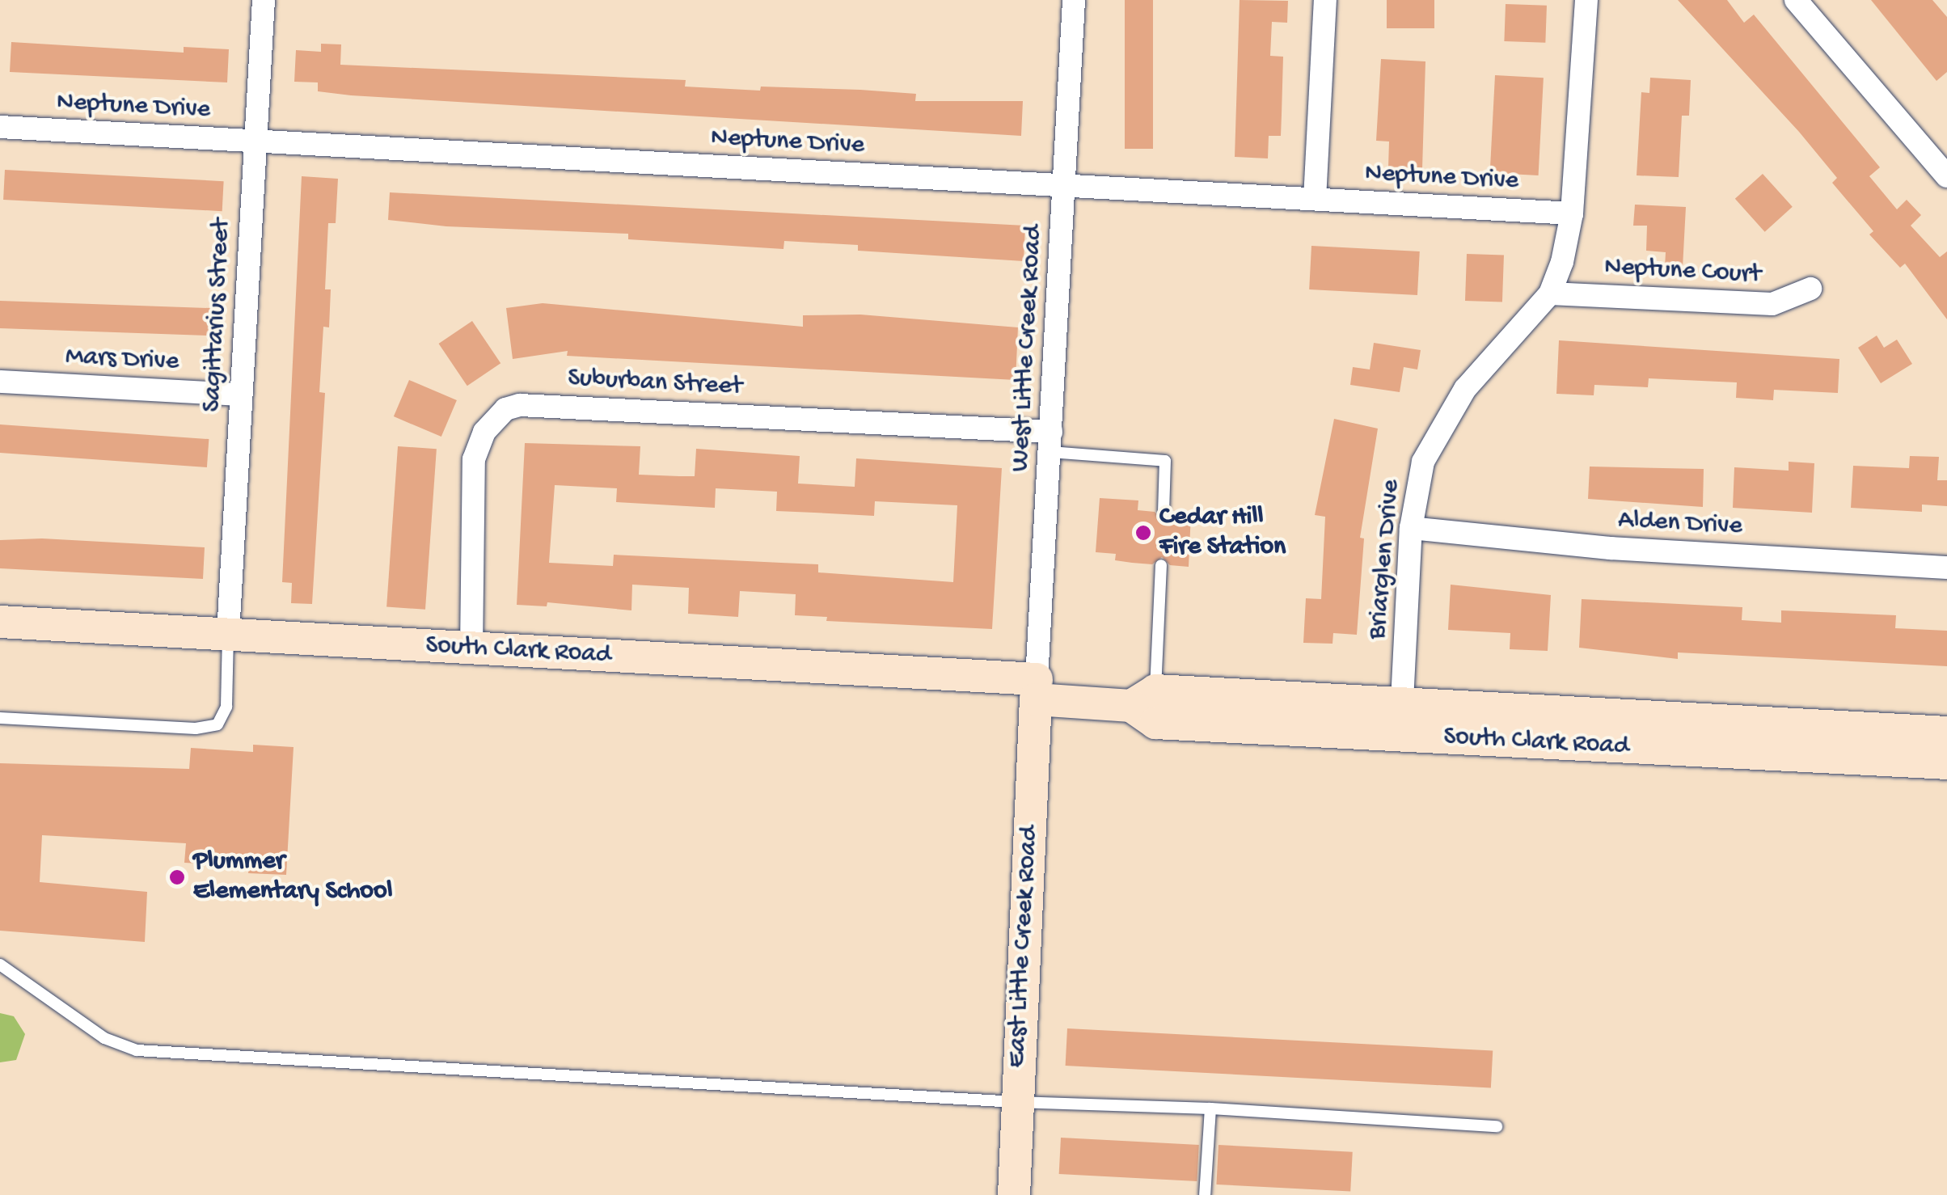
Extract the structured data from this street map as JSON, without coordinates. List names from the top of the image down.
{
  "streets": {
    "street": [
      "Neptune Drive",
      "Neptune Court",
      "Sagittarius Street",
      "West Little Creek Road",
      "Mars Drive",
      "Suburban Street",
      "Alden Drive",
      "Briarglen Drive",
      "South Clark Road",
      "East Little Creek Road"
    ]
  },
  "crossings": [
    ["Neptune Drive", "Sagittarius Street"],
    ["Neptune Drive", "West Little Creek Road"],
    ["Neptune Drive", "Briarglen Drive"],
    ["Neptune Court", "Briarglen Drive"],
    ["Sagittarius Street", "Mars Drive"],
    ["Sagittarius Street", "South Clark Road"],
    ["West Little Creek Road", "Suburban Street"],
    ["West Little Creek Road", "South Clark Road"],
    ["West Little Creek Road", "East Little Creek Road"],
    ["Suburban Street", "South Clark Road"],
    ["Alden Drive", "Briarglen Drive"],
    ["Briarglen Drive", "South Clark Road"],
    ["South Clark Road", "East Little Creek Road"]
  ],
  "places": ["Cedar Hill Fire Station", "Plummer Elementary School"]
}
